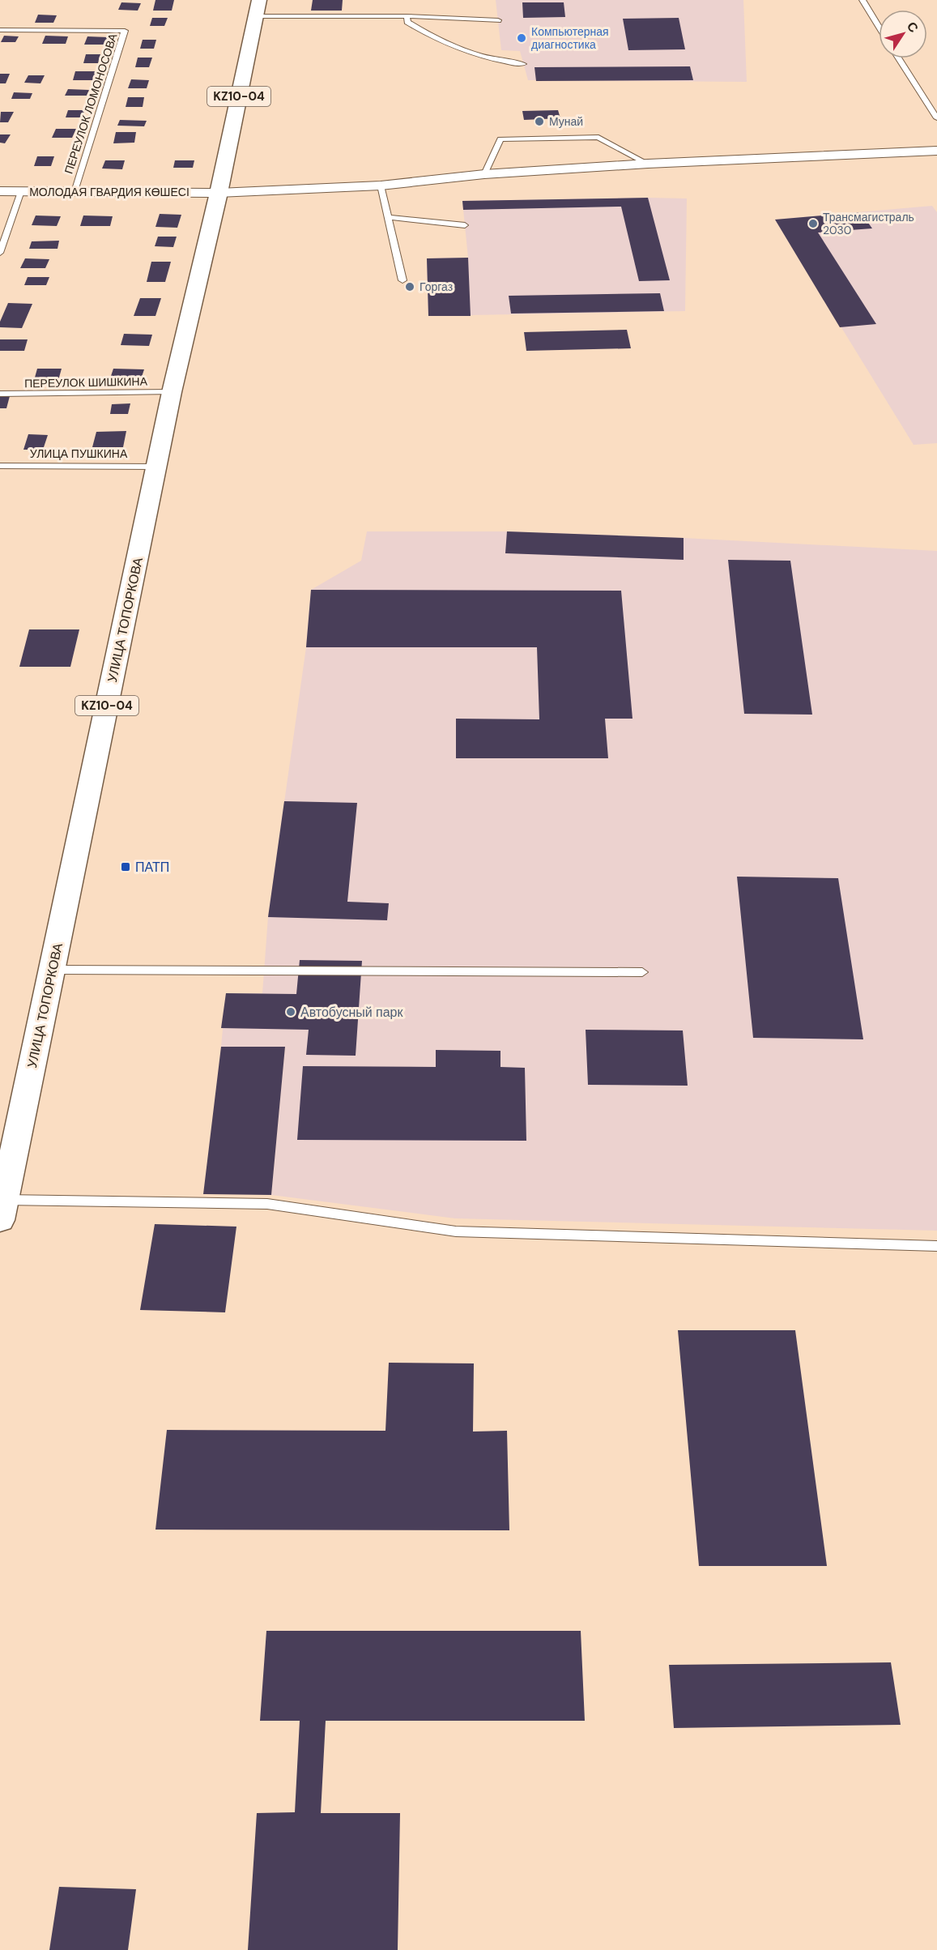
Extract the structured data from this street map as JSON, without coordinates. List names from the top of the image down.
{
  "streets": {
    "highway": ["KZ10-04", "УЛИЦА ТОПОРКОВА"],
    "street": ["МОЛОДАЯ ГВАРДИЯ КӨШЕСІ"],
    "lane": ["ПЕРЕУЛОК ЛОМОНОСОВА", "ПЕРЕУЛОК ШИШКИНА", "УЛИЦА ПУШКИНА"]
  },
  "crossings": [
    ["KZ10-04", "МОЛОДАЯ ГВАРДИЯ КӨШЕСІ"],
    ["KZ10-04", "УЛИЦА ТОПОРКОВА"],
    ["ПЕРЕУЛОК ЛОМОНОСОВА", "МОЛОДАЯ ГВАРДИЯ КӨШЕСІ"],
    ["МОЛОДАЯ ГВАРДИЯ КӨШЕСІ", "УЛИЦА ТОПОРКОВА"],
    ["ПЕРЕУЛОК ШИШКИНА", "УЛИЦА ТОПОРКОВА"],
    ["УЛИЦА ПУШКИНА", "УЛИЦА ТОПОРКОВА"]
  ],
  "places": {
    "other": [
      "Компьютерная диагностика",
      "Мунай",
      "Трансмагистраль 2030",
      "Горгаз",
      "Автобусный парк"
    ],
    "transit": ["ПАТП"]
  },
  "north": "top right"
}
